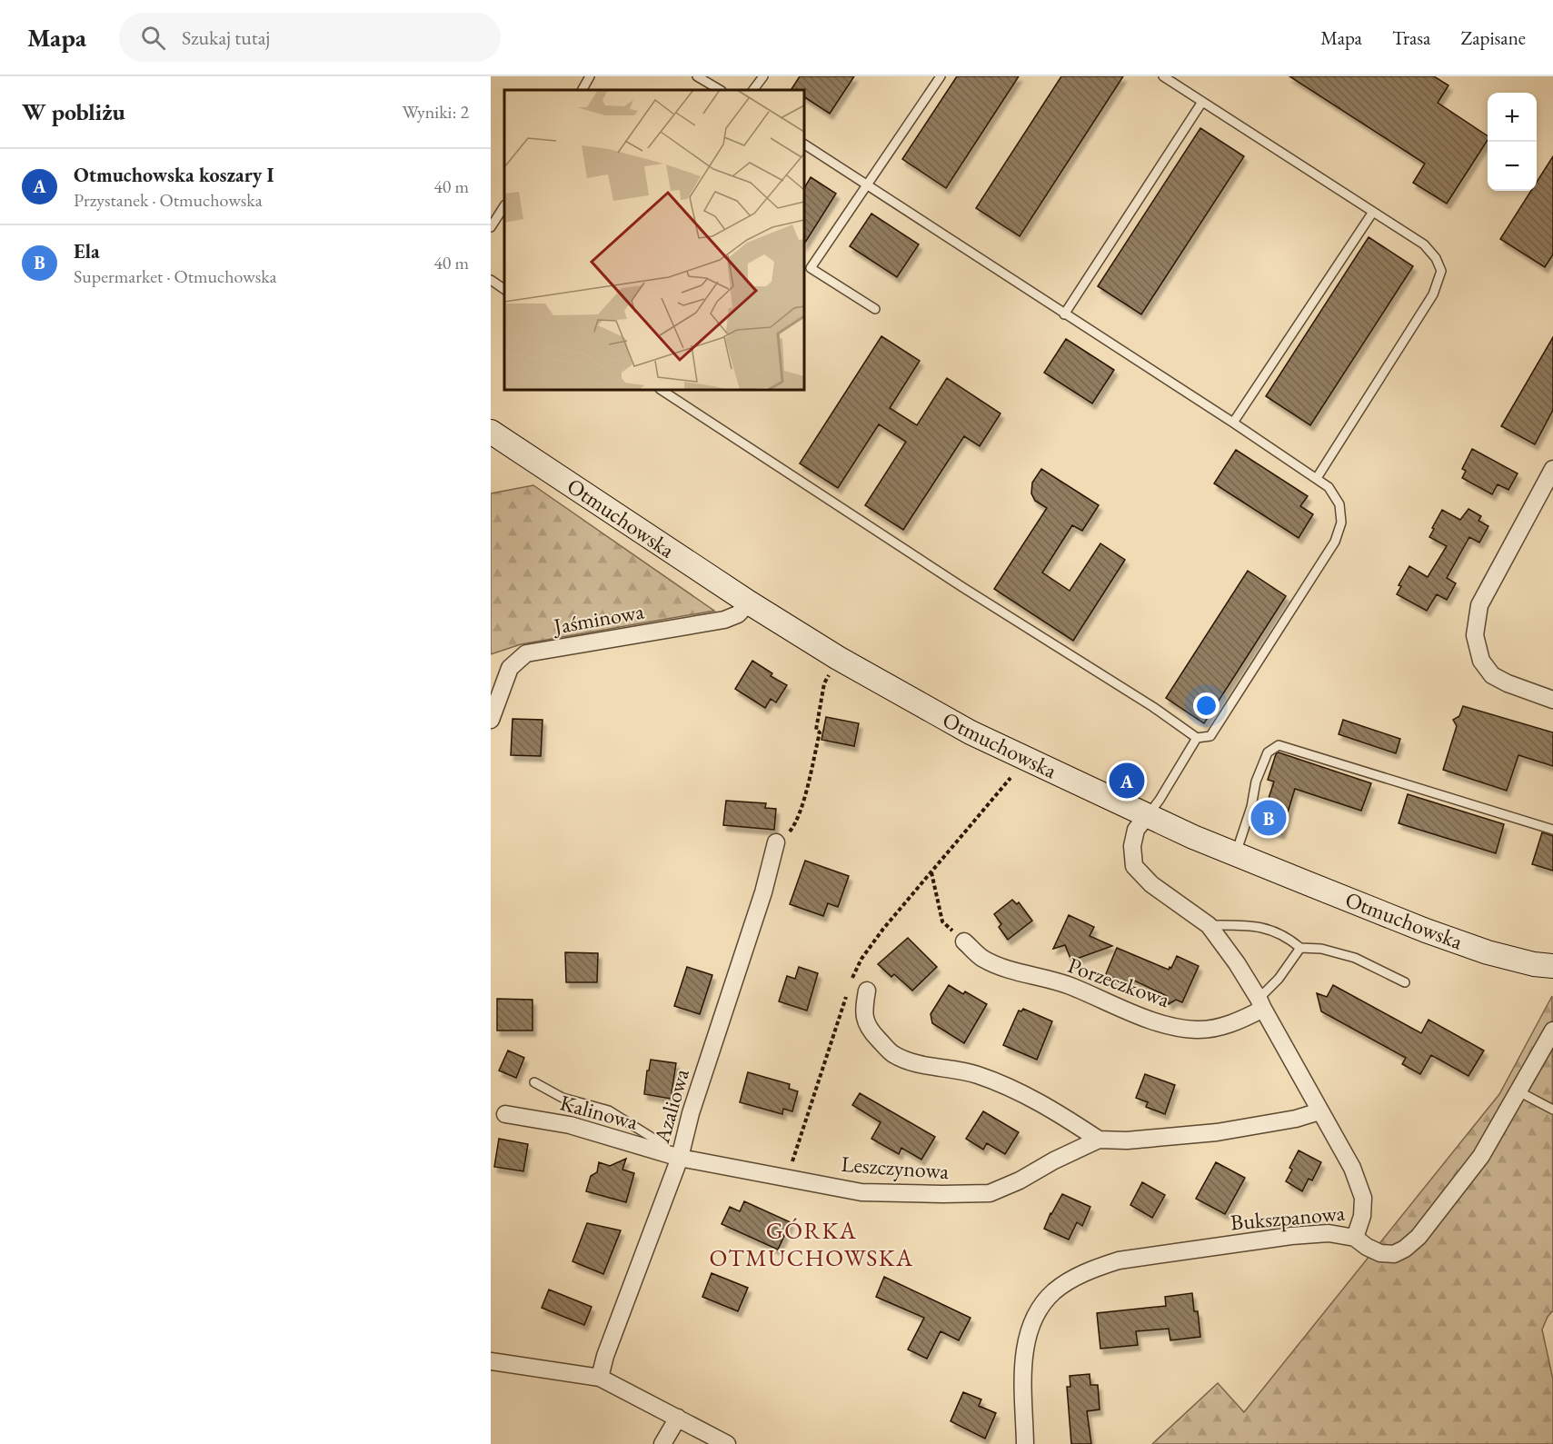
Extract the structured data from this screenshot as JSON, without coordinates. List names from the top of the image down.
{
  "streets": {
    "main road": ["Otmuchowska"],
    "street": [
      "Jaśminowa",
      "Porzeczkowa",
      "Azaliowa",
      "Kalinowa",
      "Leszczynowa",
      "Bukszpanowa"
    ]
  },
  "crossings": [
    ["Otmuchowska", "Jaśminowa"],
    ["Otmuchowska", "Bukszpanowa"],
    ["Porzeczkowa", "Bukszpanowa"],
    ["Azaliowa", "Kalinowa"],
    ["Azaliowa", "Leszczynowa"],
    ["Kalinowa", "Leszczynowa"],
    ["Leszczynowa", "Bukszpanowa"]
  ],
  "districts": ["GÓRKA OTMUCHOWSKA"],
  "page": {
    "header": "Mapa",
    "search": "Szukaj tutaj",
    "nav": ["Mapa", "Trasa", "Zapisane"],
    "heading": ["W pobliżu", "Wyniki: 2"],
    "map_buttons": ["+", "−"],
    "list": [
      {
        "mark": "A",
        "name": "Otmuchowska koszary I",
        "note": "Przystanek · Otmuchowska",
        "value": "40 m"
      },
      {
        "mark": "B",
        "name": "Ela",
        "note": "Supermarket · Otmuchowska",
        "value": "40 m"
      }
    ],
    "pins": ["A", "B"]
  }
}
